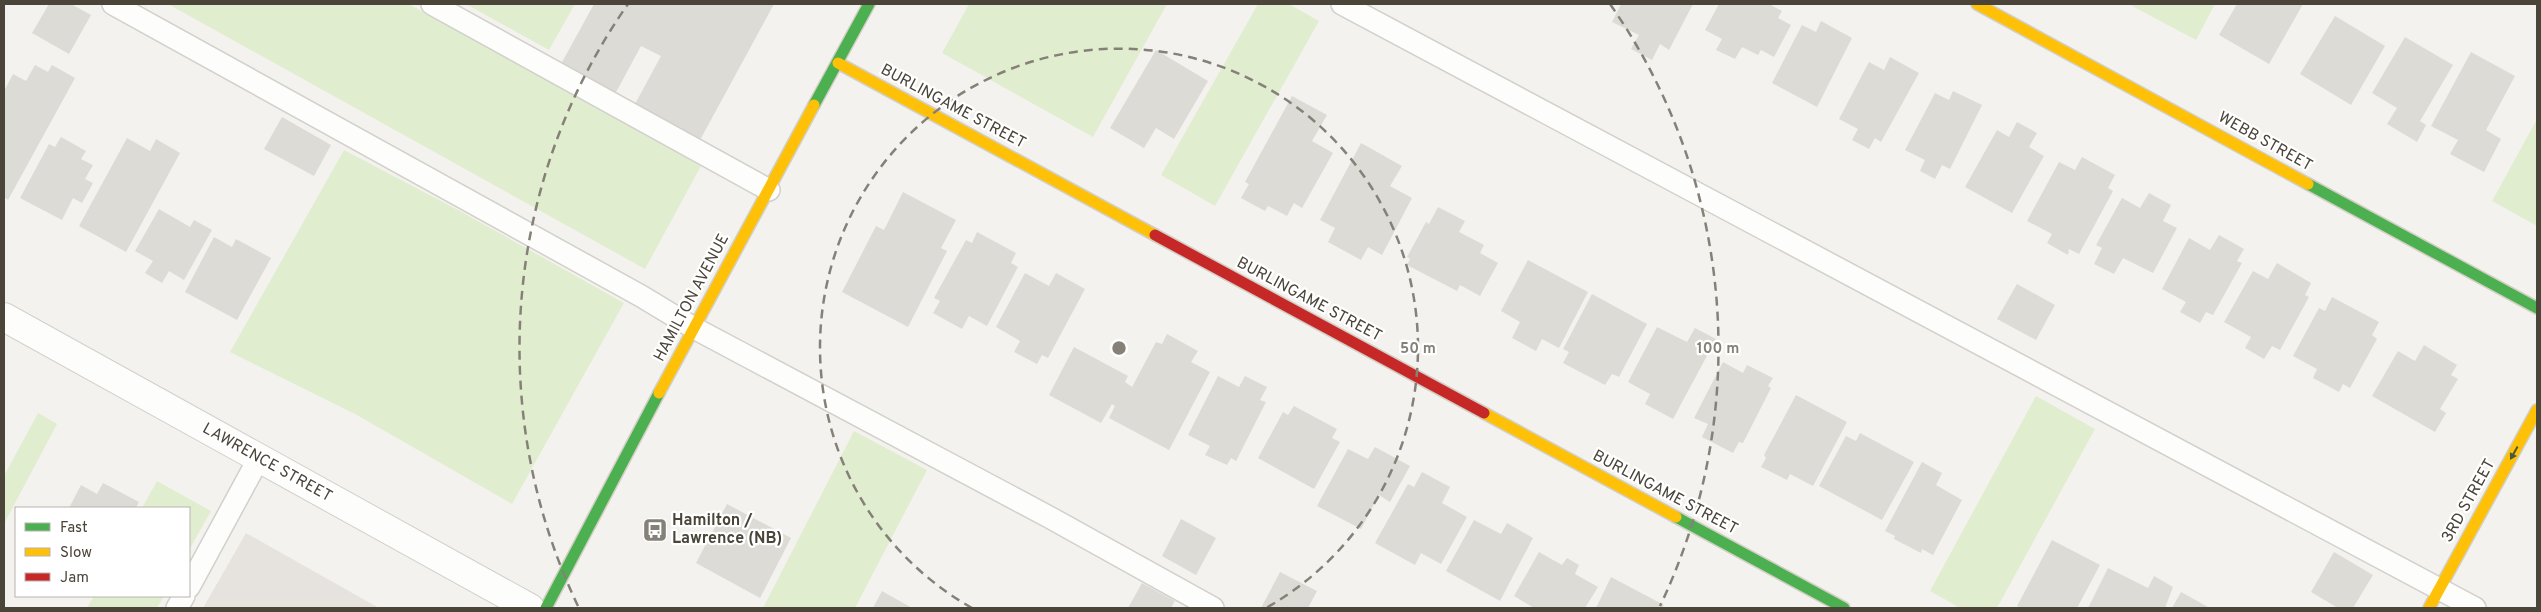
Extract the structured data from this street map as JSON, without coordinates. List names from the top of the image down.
{
  "streets": {
    "street": [
      "BURLINGAME STREET",
      "WEBB STREET",
      "HAMILTON AVENUE",
      "LAWRENCE STREET",
      "3RD STREET"
    ]
  },
  "crossings": [
    ["BURLINGAME STREET", "HAMILTON AVENUE"]
  ],
  "one_way": ["3RD STREET"],
  "places": {
    "bus stop": ["Hamilton / Lawrence (NB)"]
  },
  "legend": ["Fast", "Slow", "Jam"],
  "rings": ["50 m", "100 m"]
}
